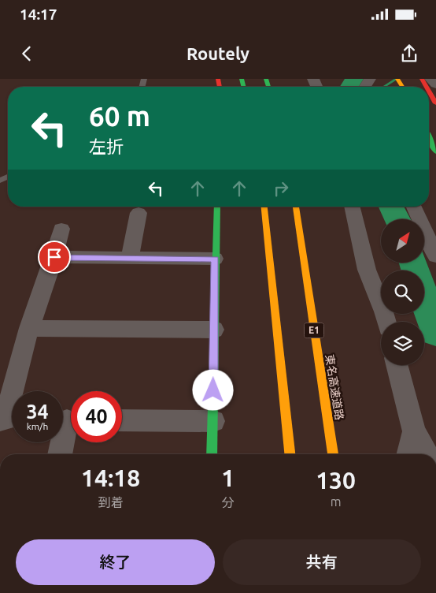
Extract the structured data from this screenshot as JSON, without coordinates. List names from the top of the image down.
{
  "streets": {
    "main road": ["E1", "東名高速道路"]
  },
  "north": "top right",
  "page": {
    "status": "14:17",
    "header": "Routely",
    "turn": ["60 m", "左折"],
    "speed": "34 km/h",
    "limit": "40",
    "eta": [
      "14:18",
      "到着",
      "1",
      "分",
      "130",
      "m"
    ],
    "buttons": ["終了", "共有"]
  }
}
